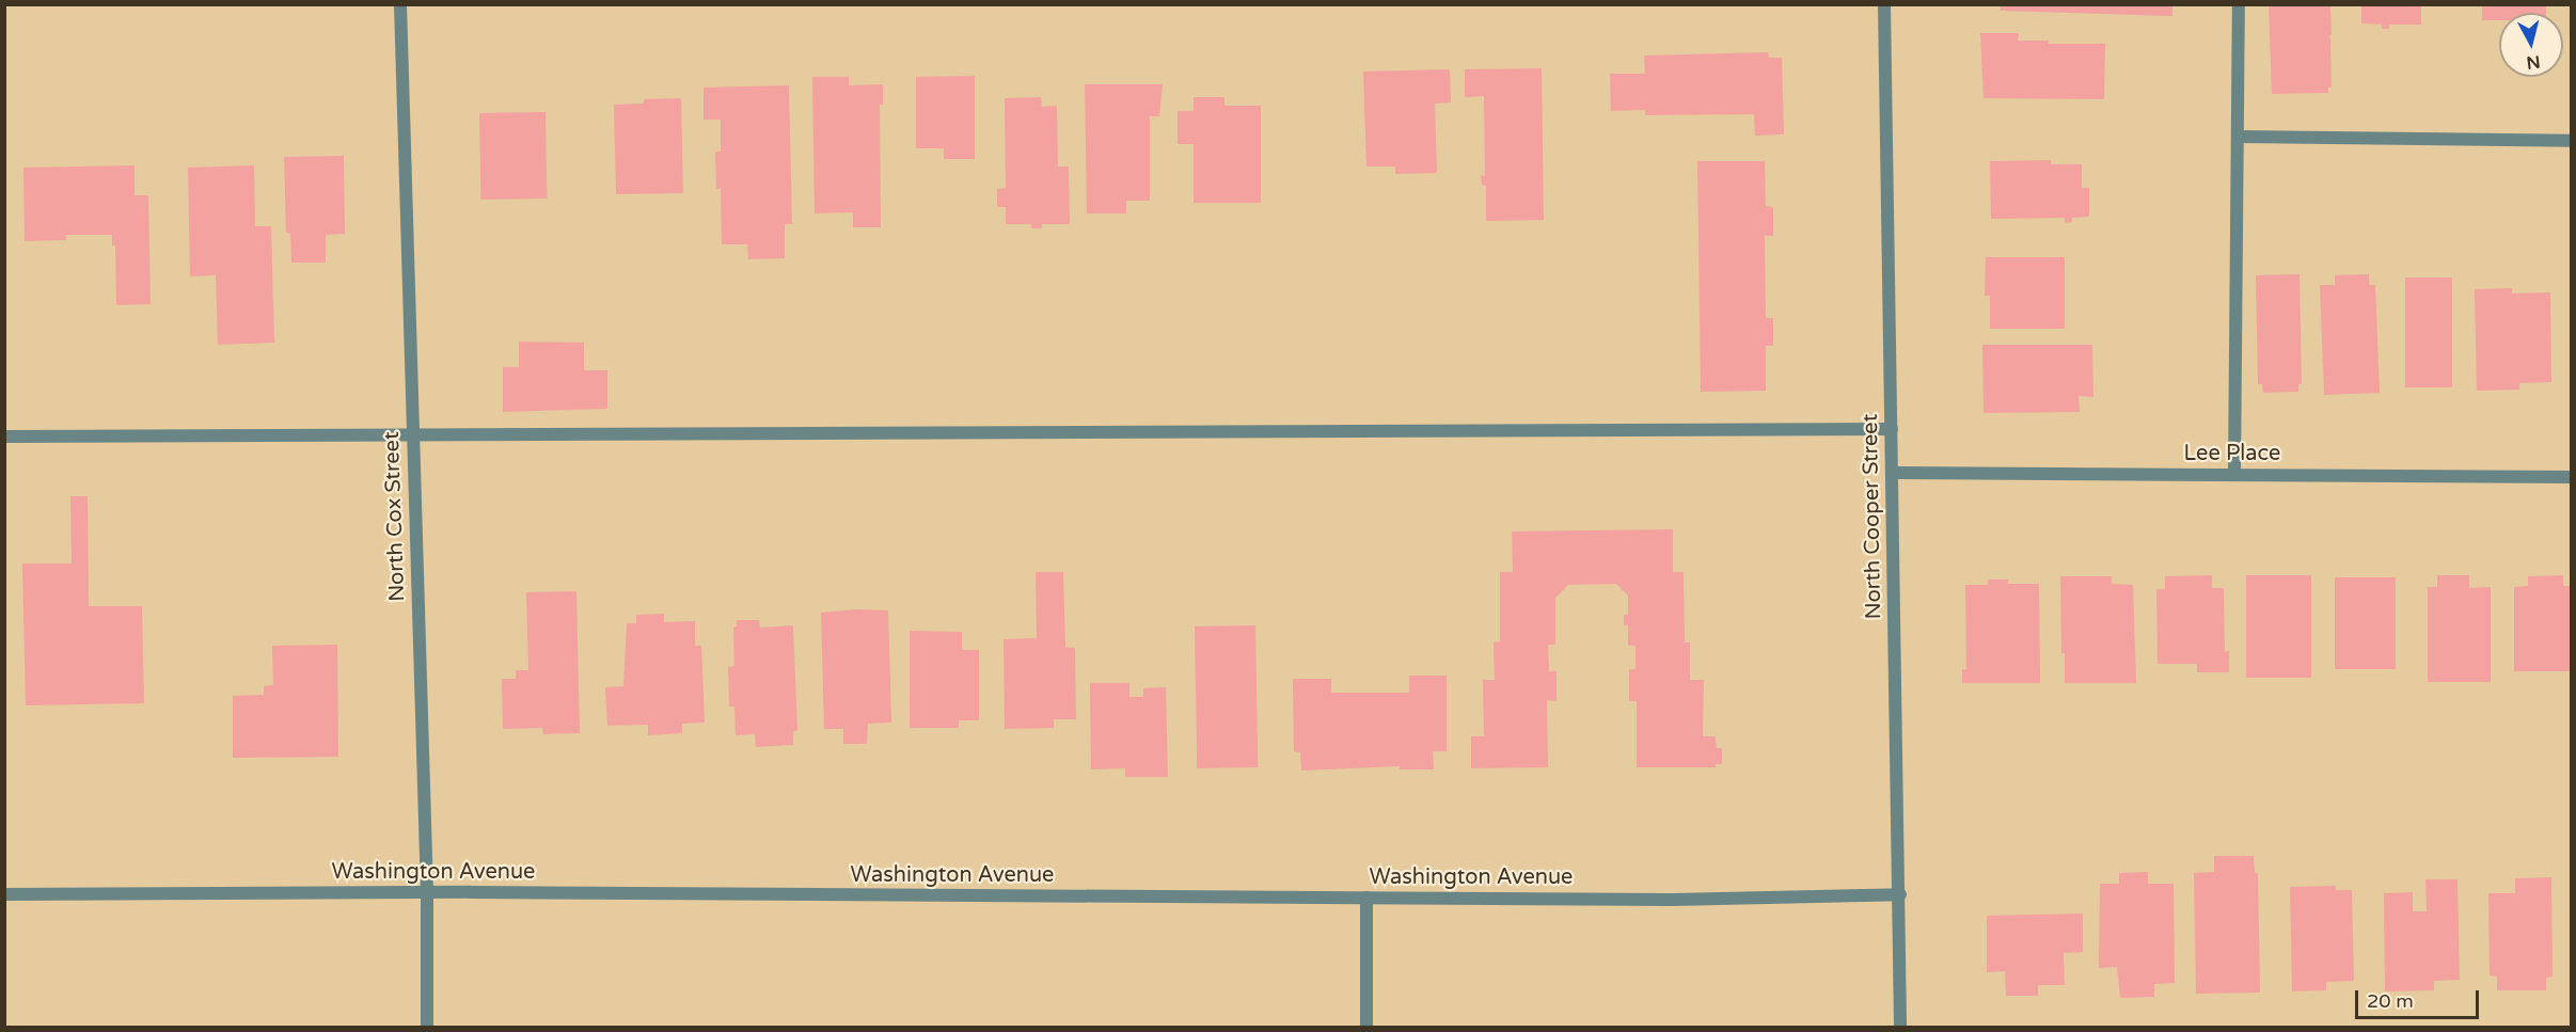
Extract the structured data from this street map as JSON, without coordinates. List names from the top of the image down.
{
  "streets": {
    "street": [
      "Lee Place",
      "North Cox Street",
      "North Cooper Street",
      "Washington Avenue"
    ]
  },
  "crossings": [
    ["Lee Place", "North Cooper Street"],
    ["North Cox Street", "Washington Avenue"],
    ["North Cooper Street", "Washington Avenue"]
  ],
  "scale_bar": "20 m",
  "north": "bottom"
}
